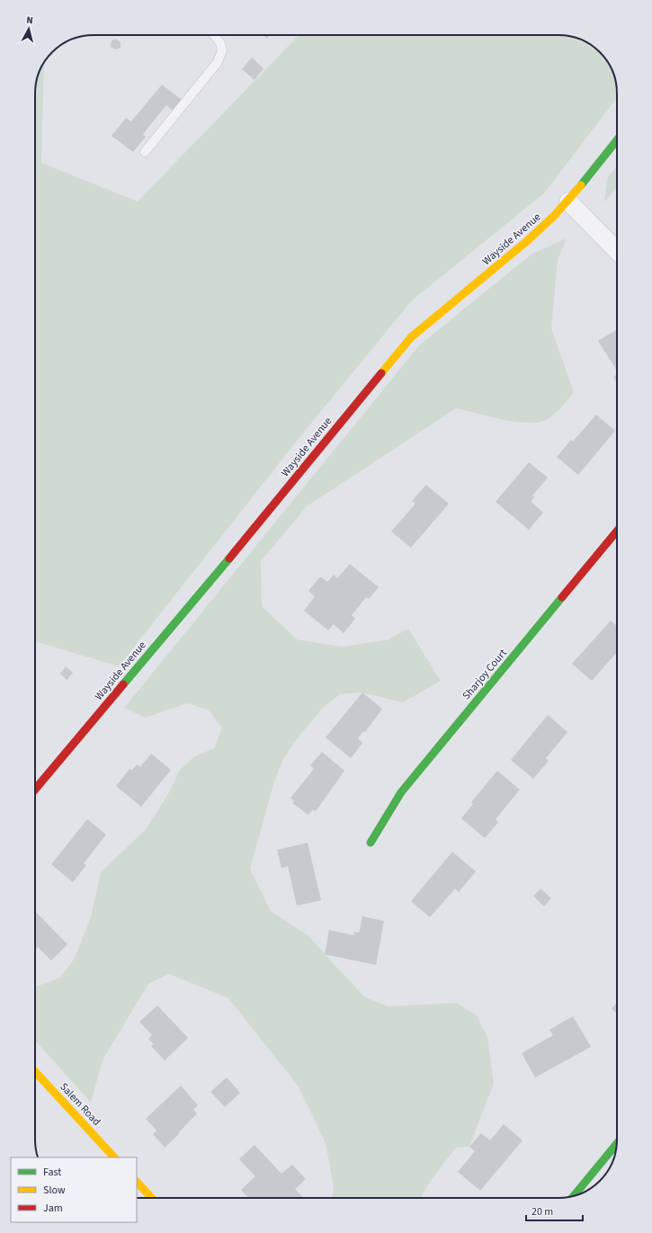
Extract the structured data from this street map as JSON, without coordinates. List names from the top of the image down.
{
  "streets": {
    "street": ["Wayside Avenue", "Sharjoy Court", "Salem Road"]
  },
  "legend": ["Fast", "Slow", "Jam"],
  "scale_bar": "20 m",
  "north": "top"
}
